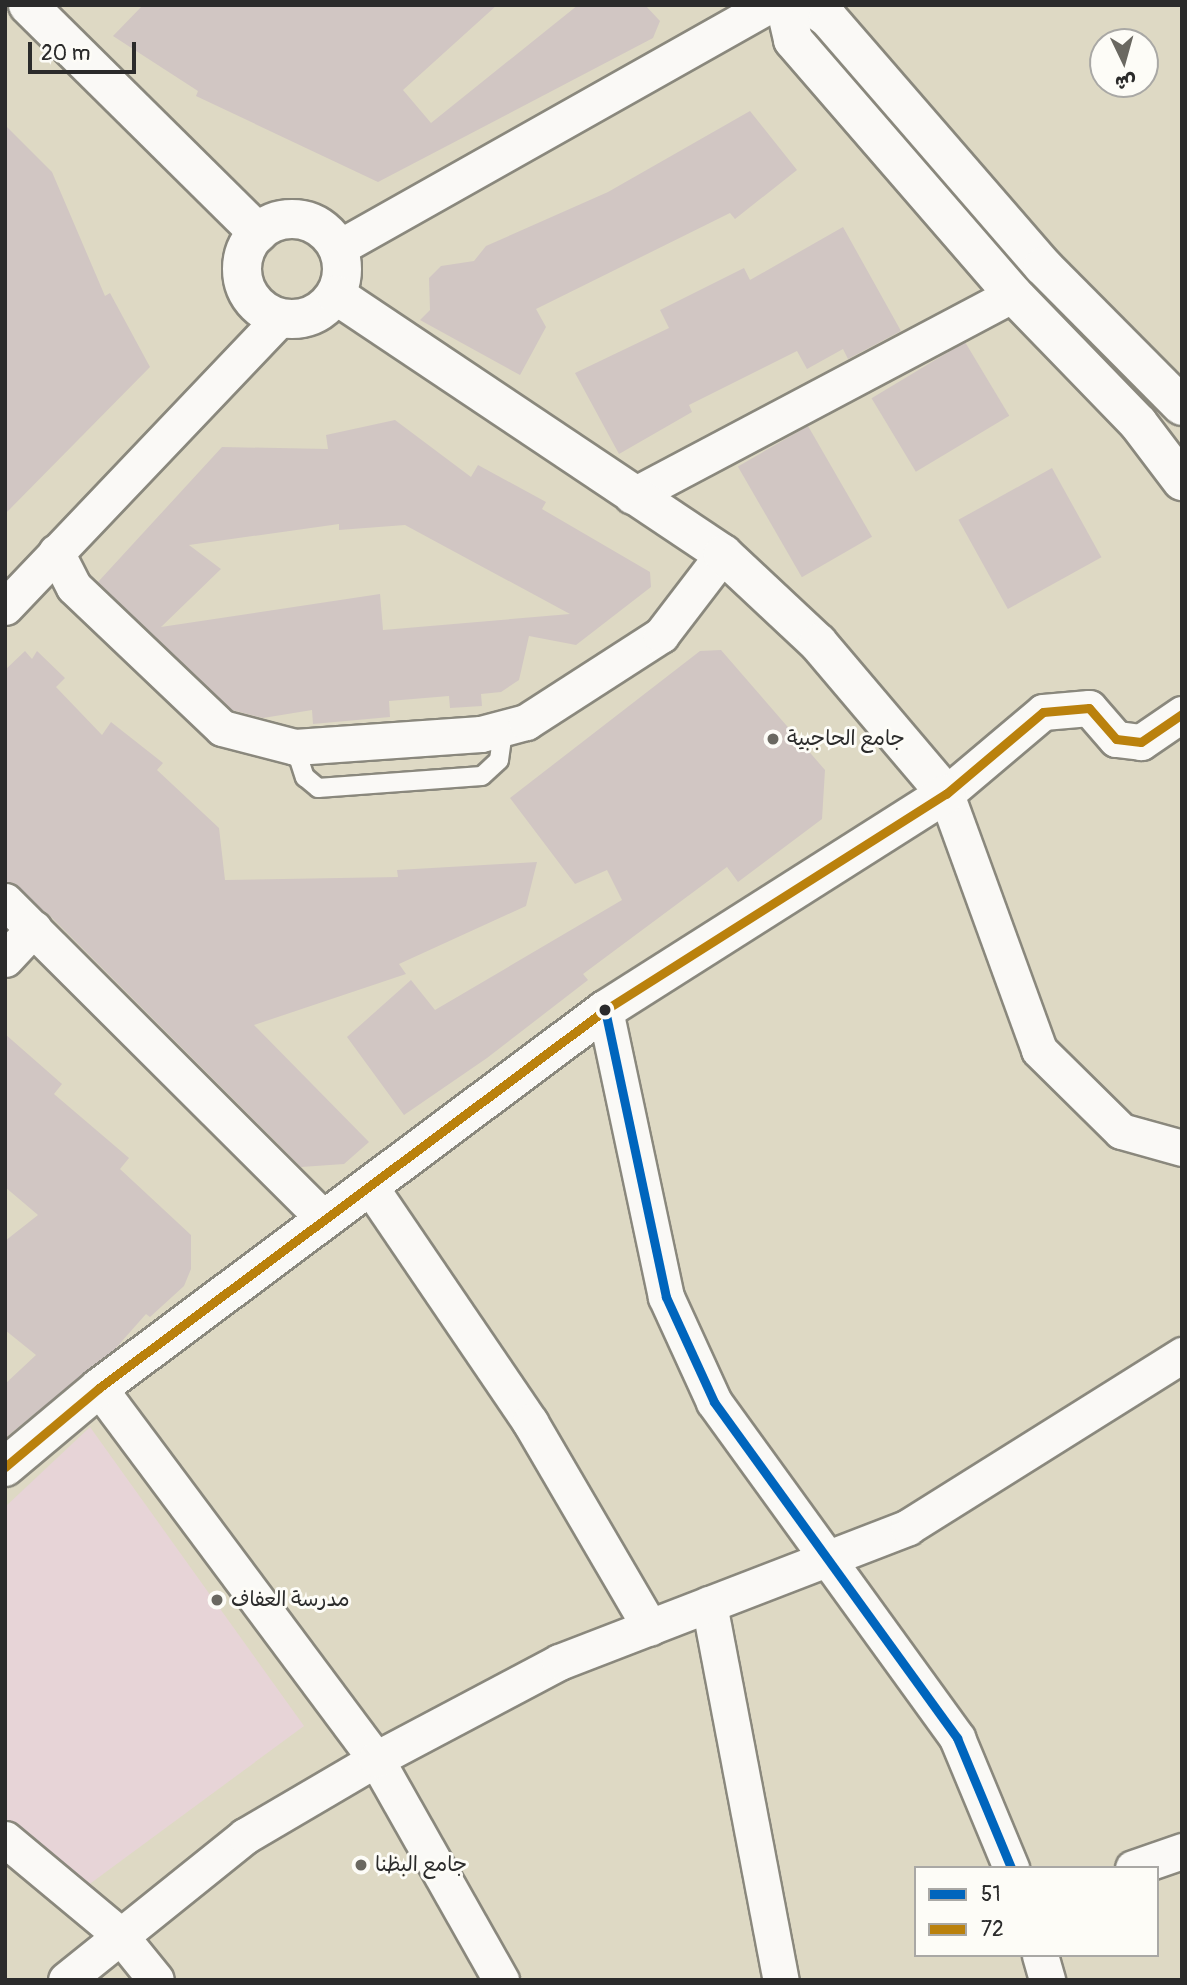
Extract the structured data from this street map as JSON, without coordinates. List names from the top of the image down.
{
  "places": ["جامع الحاجبية", "مدرسة العفاف", "جامع البظنا"],
  "lines": ["transit line 72", "transit line 51"],
  "legend": ["51", "72"],
  "scale_bar": "20 m",
  "north": "bottom"
}
